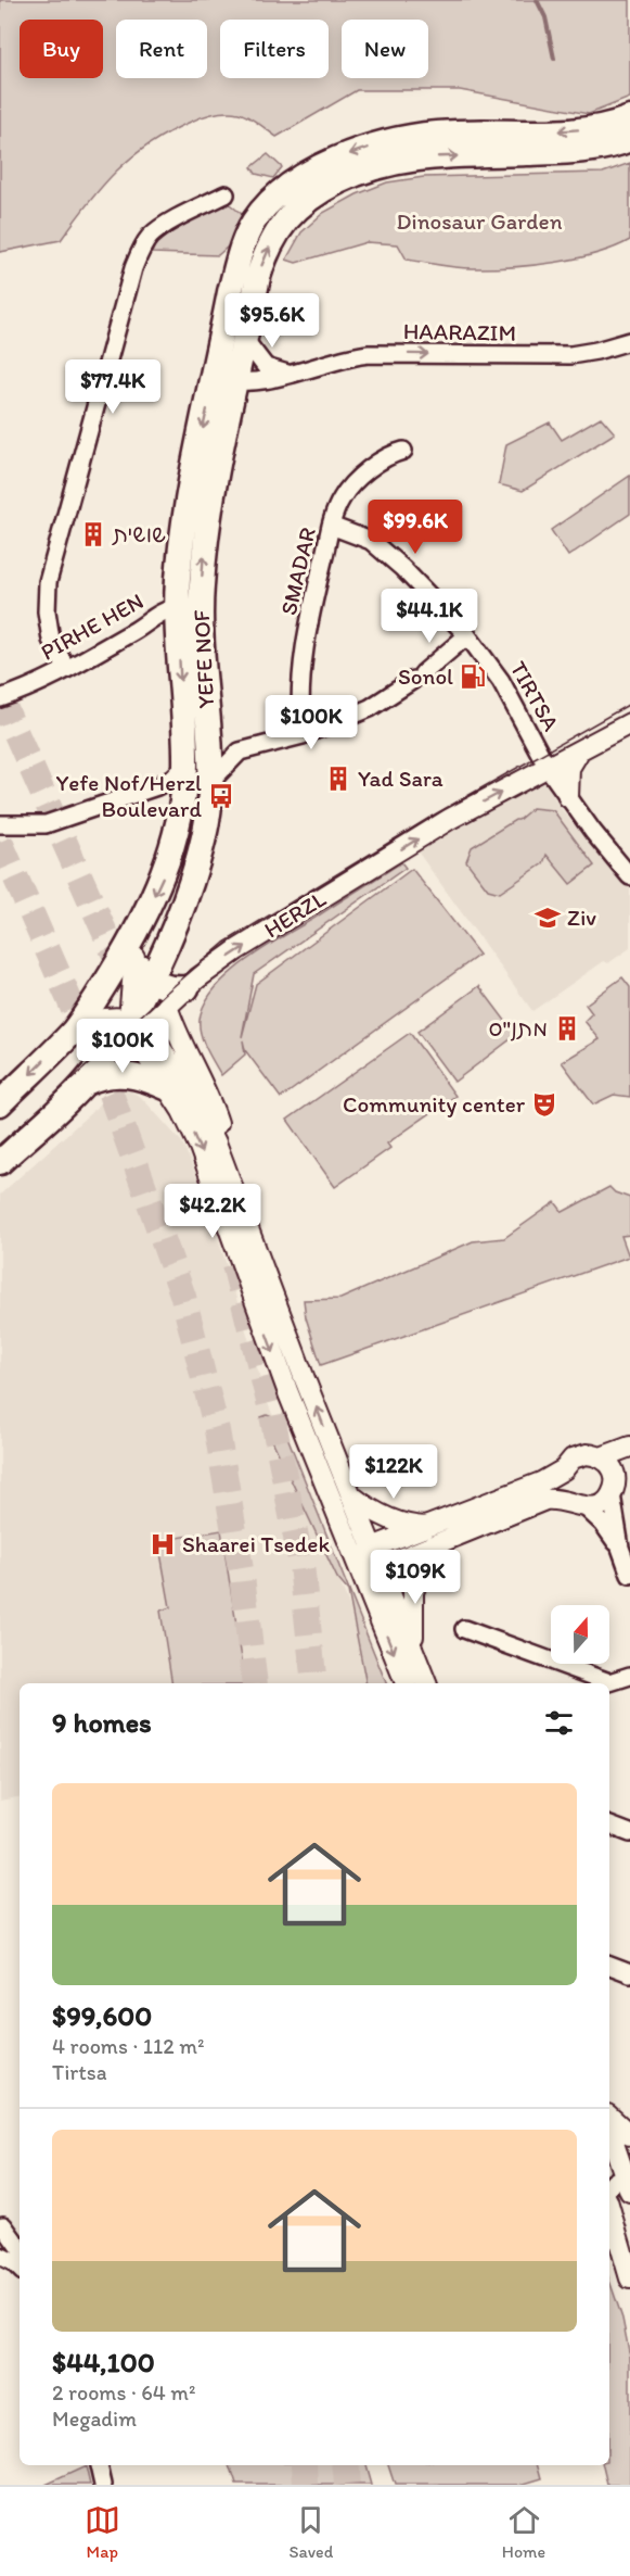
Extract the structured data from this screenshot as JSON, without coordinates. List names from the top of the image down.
{
  "streets": {
    "main road": ["YEFE NOF"],
    "street": [
      "HAARAZIM",
      "SMADAR",
      "PIRHE HEN",
      "TIRTSA",
      "HERZL"
    ]
  },
  "crossings": [
    ["HAARAZIM", "YEFE NOF"],
    ["SMADAR", "TIRTSA"],
    ["PIRHE HEN", "YEFE NOF"],
    ["YEFE NOF", "HERZL"],
    ["TIRTSA", "HERZL"]
  ],
  "one_way": ["HAARAZIM"],
  "parks": ["Dinosaur Garden"],
  "places": {
    "building": ["שושית", "Yad Sara", "מתנ\"ס"],
    "fuel station": ["Sonol"],
    "bus stop": ["Yefe Nof/Herzl Boulevard"],
    "school or university": ["Ziv"],
    "theatre": ["Community center"],
    "hospital": ["Shaarei Tsedek"]
  },
  "north": "top",
  "page": {
    "chip": [
      "Buy",
      "Rent",
      "Filters",
      "New"
    ],
    "price": [
      "$95.6K",
      "$77.4K",
      "$99.6K",
      "$44.1K",
      "$100K",
      "$100K",
      "$42.2K",
      "$122K",
      "$109K"
    ],
    "heading": "9 homes",
    "list": [
      {
        "name": "$99,600",
        "note": "4 rooms · 112 m² · Tirtsa"
      },
      {
        "name": "$44,100",
        "note": "2 rooms · 64 m² · Megadim"
      }
    ],
    "tabs": ["Map", "Saved", "Home"]
  }
}
